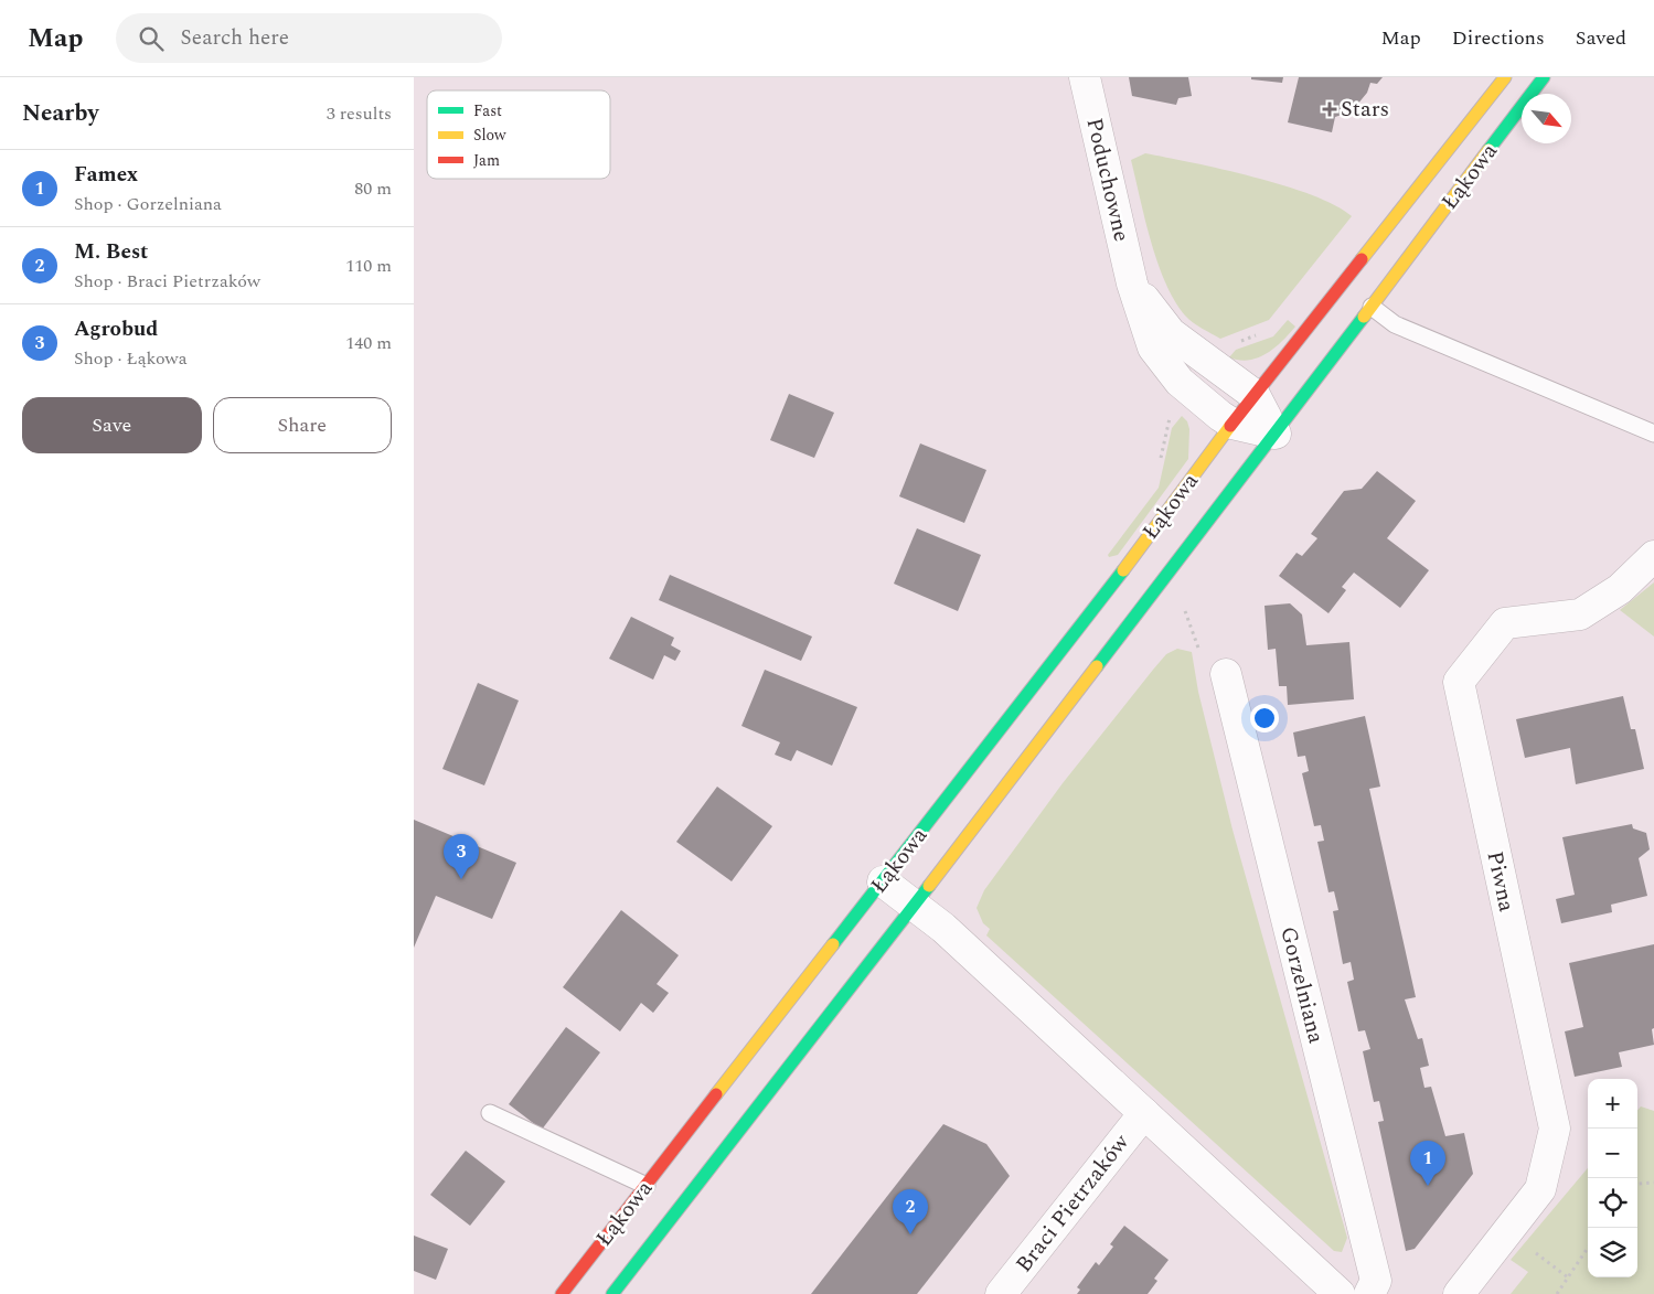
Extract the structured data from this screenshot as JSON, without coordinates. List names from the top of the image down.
{
  "streets": {
    "main road": ["Łąkowa"],
    "street": [
      "Poduchowne",
      "Piwna",
      "Gorzelniana",
      "Braci Pietrzaków"
    ]
  },
  "crossings": [
    ["Łąkowa", "Poduchowne"]
  ],
  "places": {
    "health": ["Stars"]
  },
  "legend": ["Fast", "Slow", "Jam"],
  "north": "bottom right",
  "page": {
    "header": "Map",
    "search": "Search here",
    "nav": ["Map", "Directions", "Saved"],
    "heading": ["Nearby", "3 results"],
    "list": [
      {
        "mark": "1",
        "name": "Famex",
        "note": "Shop · Gorzelniana",
        "value": "80 m"
      },
      {
        "mark": "2",
        "name": "M. Best",
        "note": "Shop · Braci Pietrzaków",
        "value": "110 m"
      },
      {
        "mark": "3",
        "name": "Agrobud",
        "note": "Shop · Łąkowa",
        "value": "140 m"
      }
    ],
    "buttons": ["Save", "Share"],
    "pins": ["3", "1", "2"],
    "map_buttons": ["+", "−"]
  }
}
